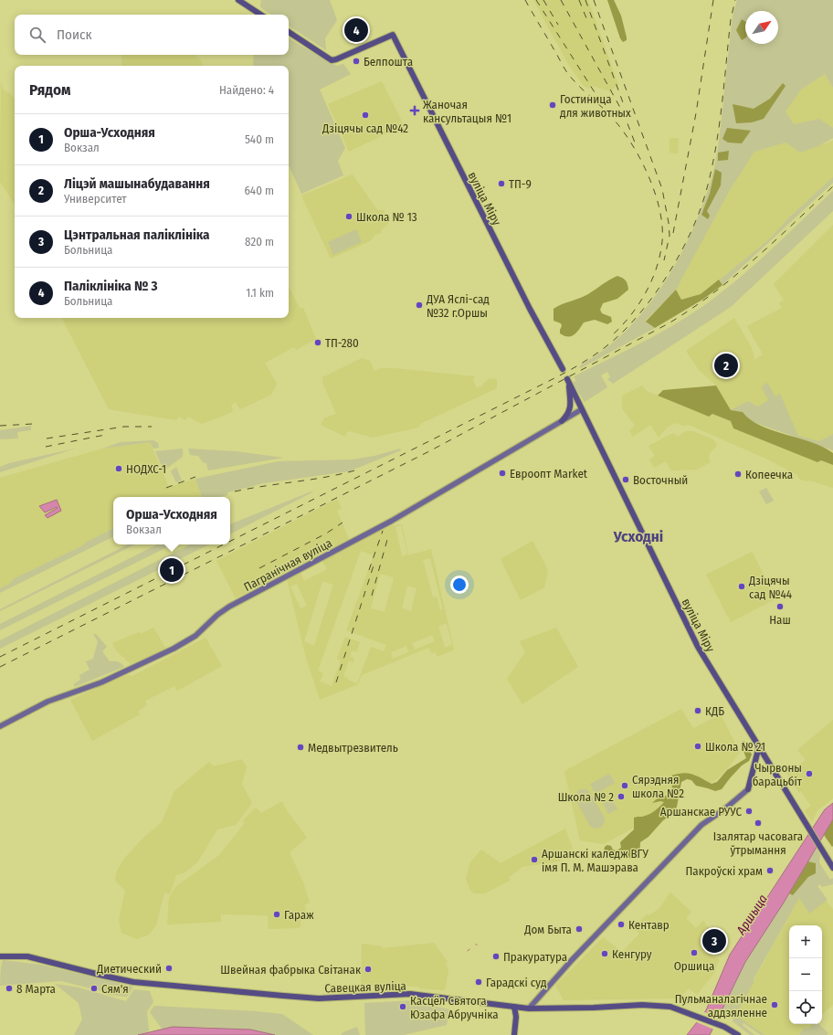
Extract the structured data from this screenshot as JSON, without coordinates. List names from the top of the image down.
{
  "streets": {
    "main road": ["вуліца Міру", "Пагранічная вуліца", "Савецкая вуліца"]
  },
  "crossings": [
    ["вуліца Міру", "Пагранічная вуліца"]
  ],
  "districts": ["Усходні"],
  "water": ["Аршыца"],
  "places": {
    "other": [
      "Белпошта",
      "Гостиница для животных",
      "Дзіцячы сад №42",
      "ТП-9",
      "Школа № 13",
      "ДУА Яслі-сад №32 г.Оршы",
      "ТП-280",
      "НОДХС-1",
      "Евроопт Market",
      "Копеечка",
      "Восточный",
      "Дзіцячы сад №44",
      "Наш",
      "КДБ",
      "Школа № 21",
      "Медвытрезвитель",
      "Чырвоны барацьбіт",
      "Сярэдняя школа №2",
      "Школа № 2",
      "Аршанскае РУУС",
      "Ізалятар часовага ўтрымання",
      "Аршанскі каледж ВГУ імя П. М. Машэрава",
      "Пакроўскі храм",
      "Гараж",
      "Кентавр",
      "Дом Быта",
      "Оршица",
      "Кенгуру",
      "Пракуратура",
      "Диетический",
      "Швейная фабрыка Світанак",
      "Гарадскі суд",
      "8 Марта",
      "Сям'я",
      "Пульманалагічнае аддзяленне",
      "Касцёл Святога Юзафа Абручніка"
    ],
    "health": ["Жаночая кансультацыя №1"]
  },
  "north": "top right",
  "page": {
    "search": "Поиск",
    "pins": [
      "4",
      "2",
      "1",
      "3"
    ],
    "heading": ["Рядом", "Найдено: 4"],
    "list": [
      {
        "mark": "1",
        "name": "Орша-Усходняя",
        "note": "Вокзал",
        "value": "540 m"
      },
      {
        "mark": "2",
        "name": "Ліцэй машынабудавання",
        "note": "Университет",
        "value": "640 m"
      },
      {
        "mark": "3",
        "name": "Цэнтральная паліклініка",
        "note": "Больница",
        "value": "820 m"
      },
      {
        "mark": "4",
        "name": "Паліклініка № 3",
        "note": "Больница",
        "value": "1.1 km"
      }
    ],
    "popup": ["Орша-Усходняя", "Вокзал"],
    "map_buttons": ["+", "−"]
  }
}
